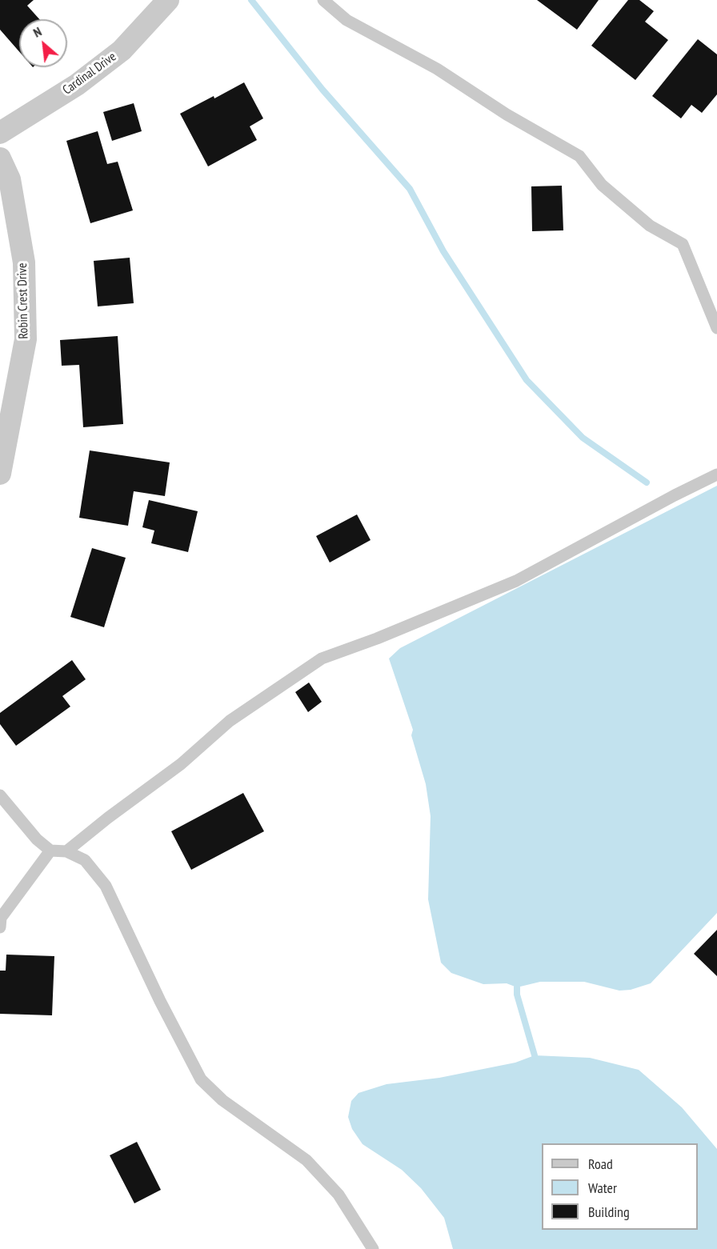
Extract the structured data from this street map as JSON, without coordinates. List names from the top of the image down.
{
  "streets": {
    "street": ["Cardinal Drive", "Robin Crest Drive"]
  },
  "legend": ["Road", "Water", "Building"],
  "north": "top left"
}
